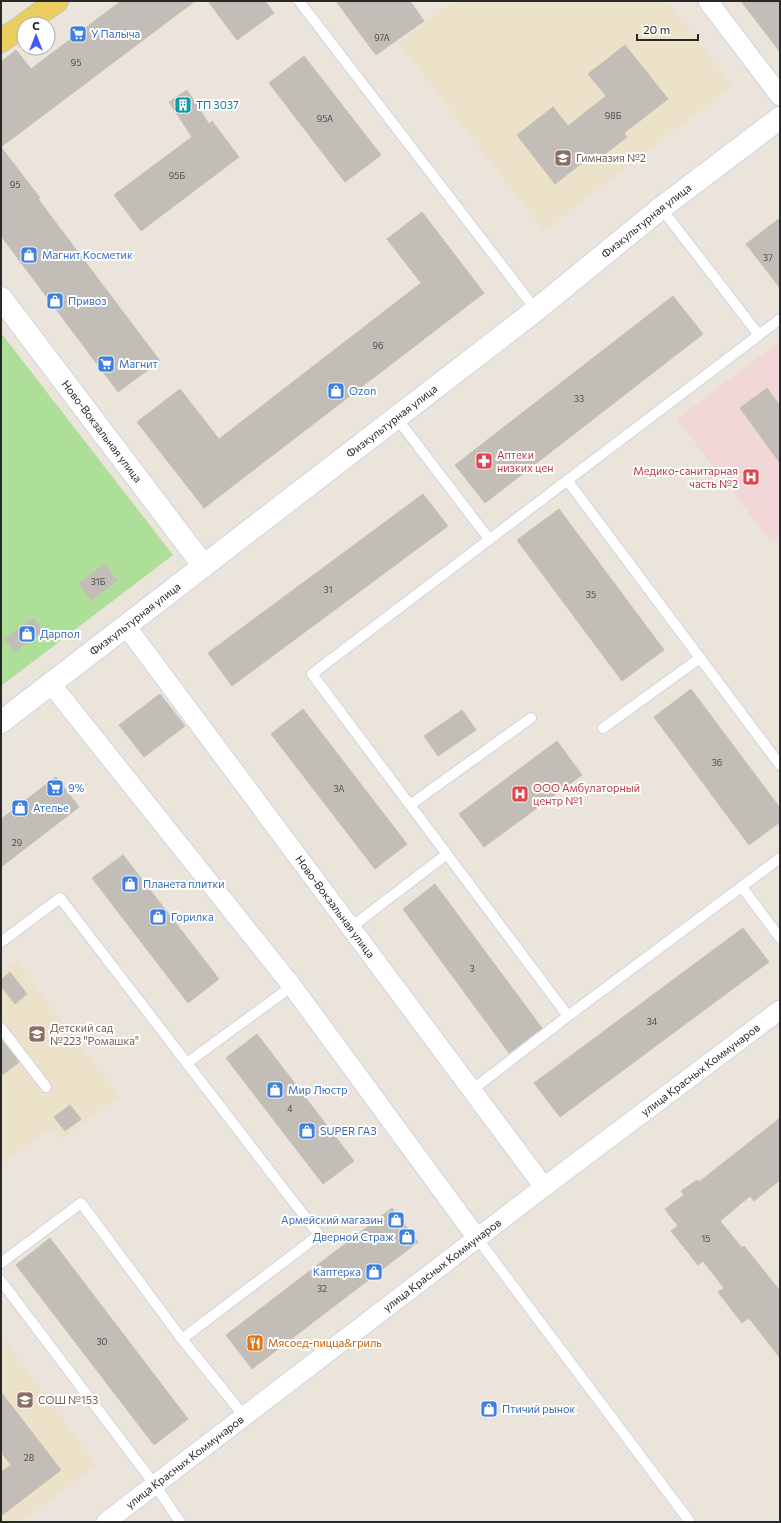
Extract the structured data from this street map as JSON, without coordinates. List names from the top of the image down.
{
  "streets": {
    "street": ["Физкультурная улица", "Ново-Вокзальная улица", "улица Красных Коммунаров"]
  },
  "crossings": [
    ["Физкультурная улица", "Ново-Вокзальная улица"],
    ["Ново-Вокзальная улица", "улица Красных Коммунаров"]
  ],
  "places": {
    "supermarket": ["У Палыча", "Магнит", "9%"],
    "building": ["ТП 3037"],
    "school or university": ["Гимназия №2", "Детский сад №223 \"Ромашка\"", "СОШ №153"],
    "shop": [
      "Магнит Косметик",
      "Привоз",
      "Ozon",
      "Дарпол",
      "Ателье",
      "Планета плитки",
      "Горилка",
      "Мир Люстр",
      "SUPER ГАЗ",
      "Армейский магазин",
      "Дверной Страж",
      "Каптерка",
      "Птичий рынок"
    ],
    "pharmacy": ["Аптеки низких цен"],
    "hospital": ["Медико-санитарная часть №2", "ООО Амбулаторный центр №1"],
    "restaurant": ["Мясоед-пицца&гриль"]
  },
  "house_numbers": [
    "97А",
    "95",
    "98Б",
    "95А",
    "95Б",
    "95",
    "37",
    "96",
    "33",
    "31Б",
    "31",
    "35",
    "36",
    "3А",
    "29",
    "3",
    "34",
    "4",
    "15",
    "32",
    "30",
    "28"
  ],
  "scale_bar": "20 m",
  "north": "top"
}
